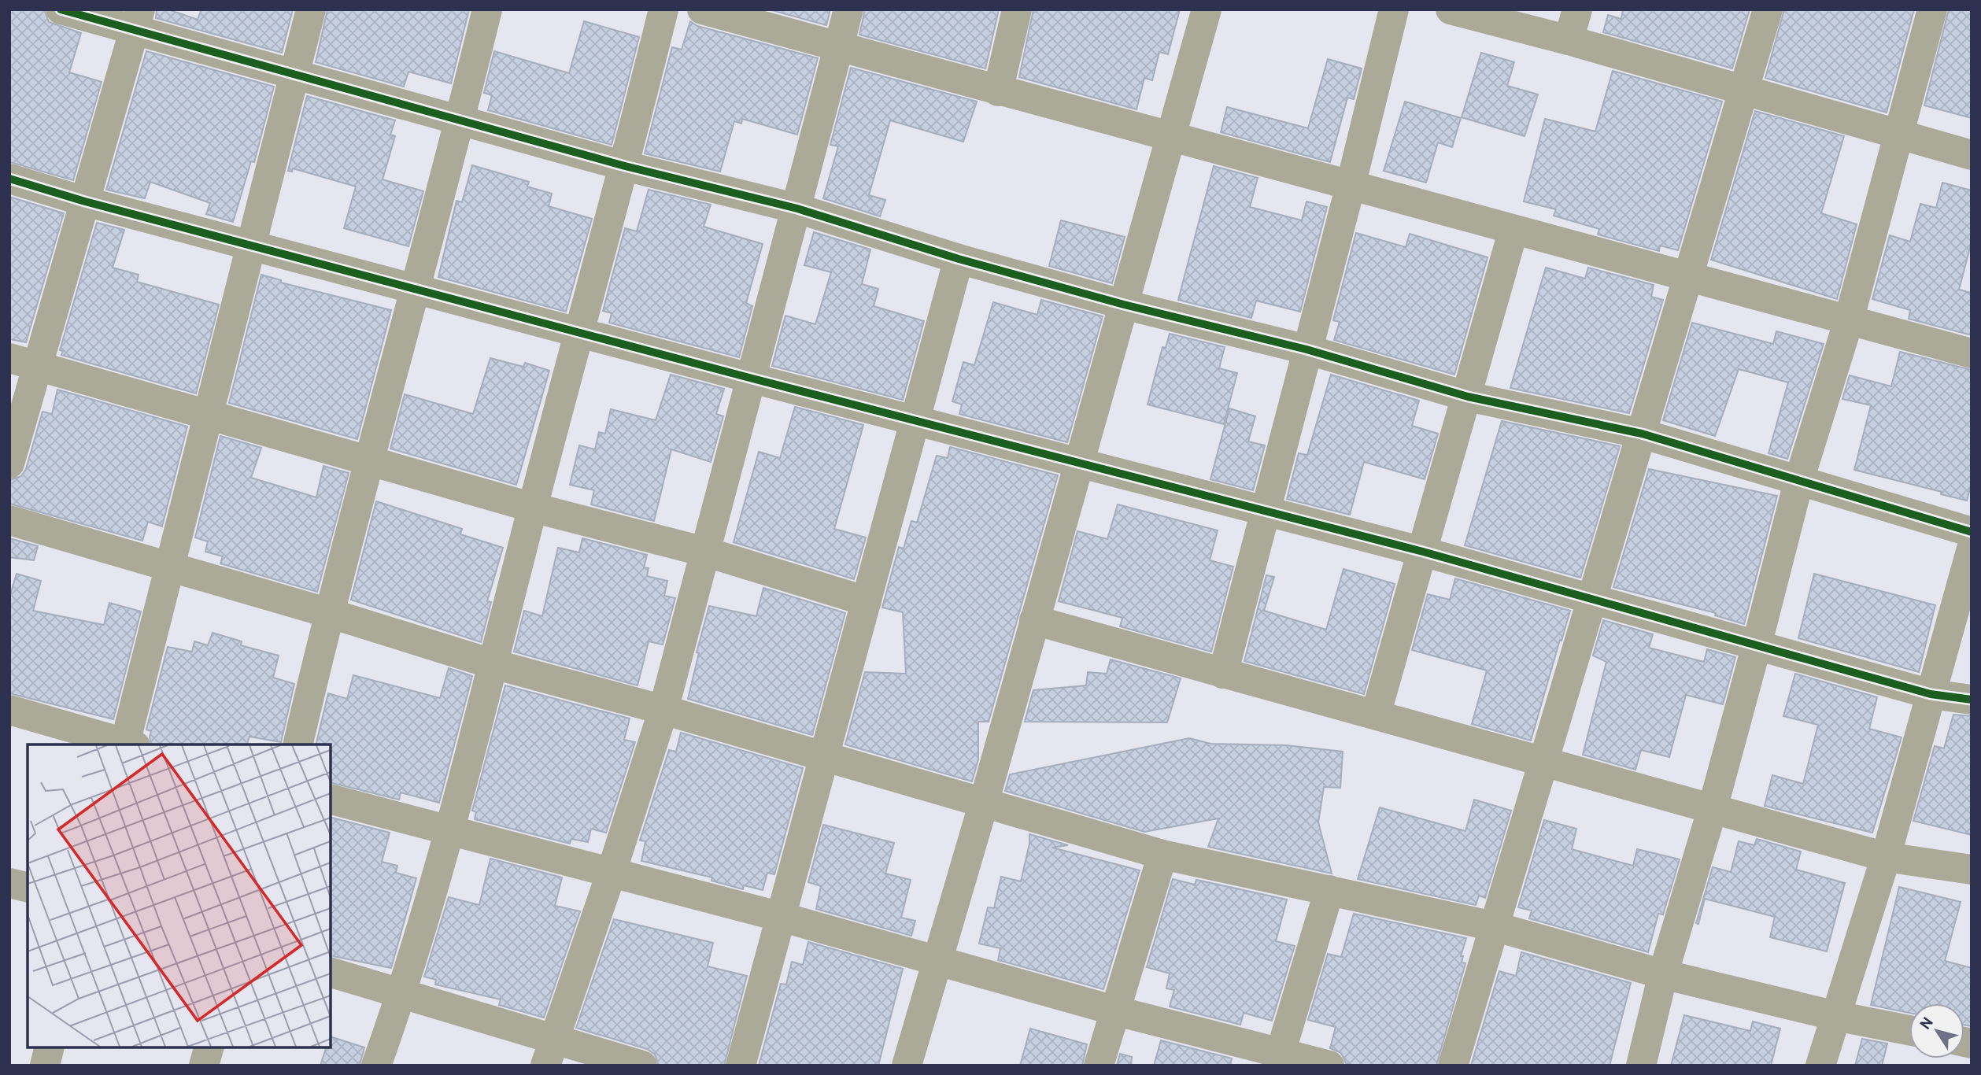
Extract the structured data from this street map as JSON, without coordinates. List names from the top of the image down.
{
  "north": "top left"
}
